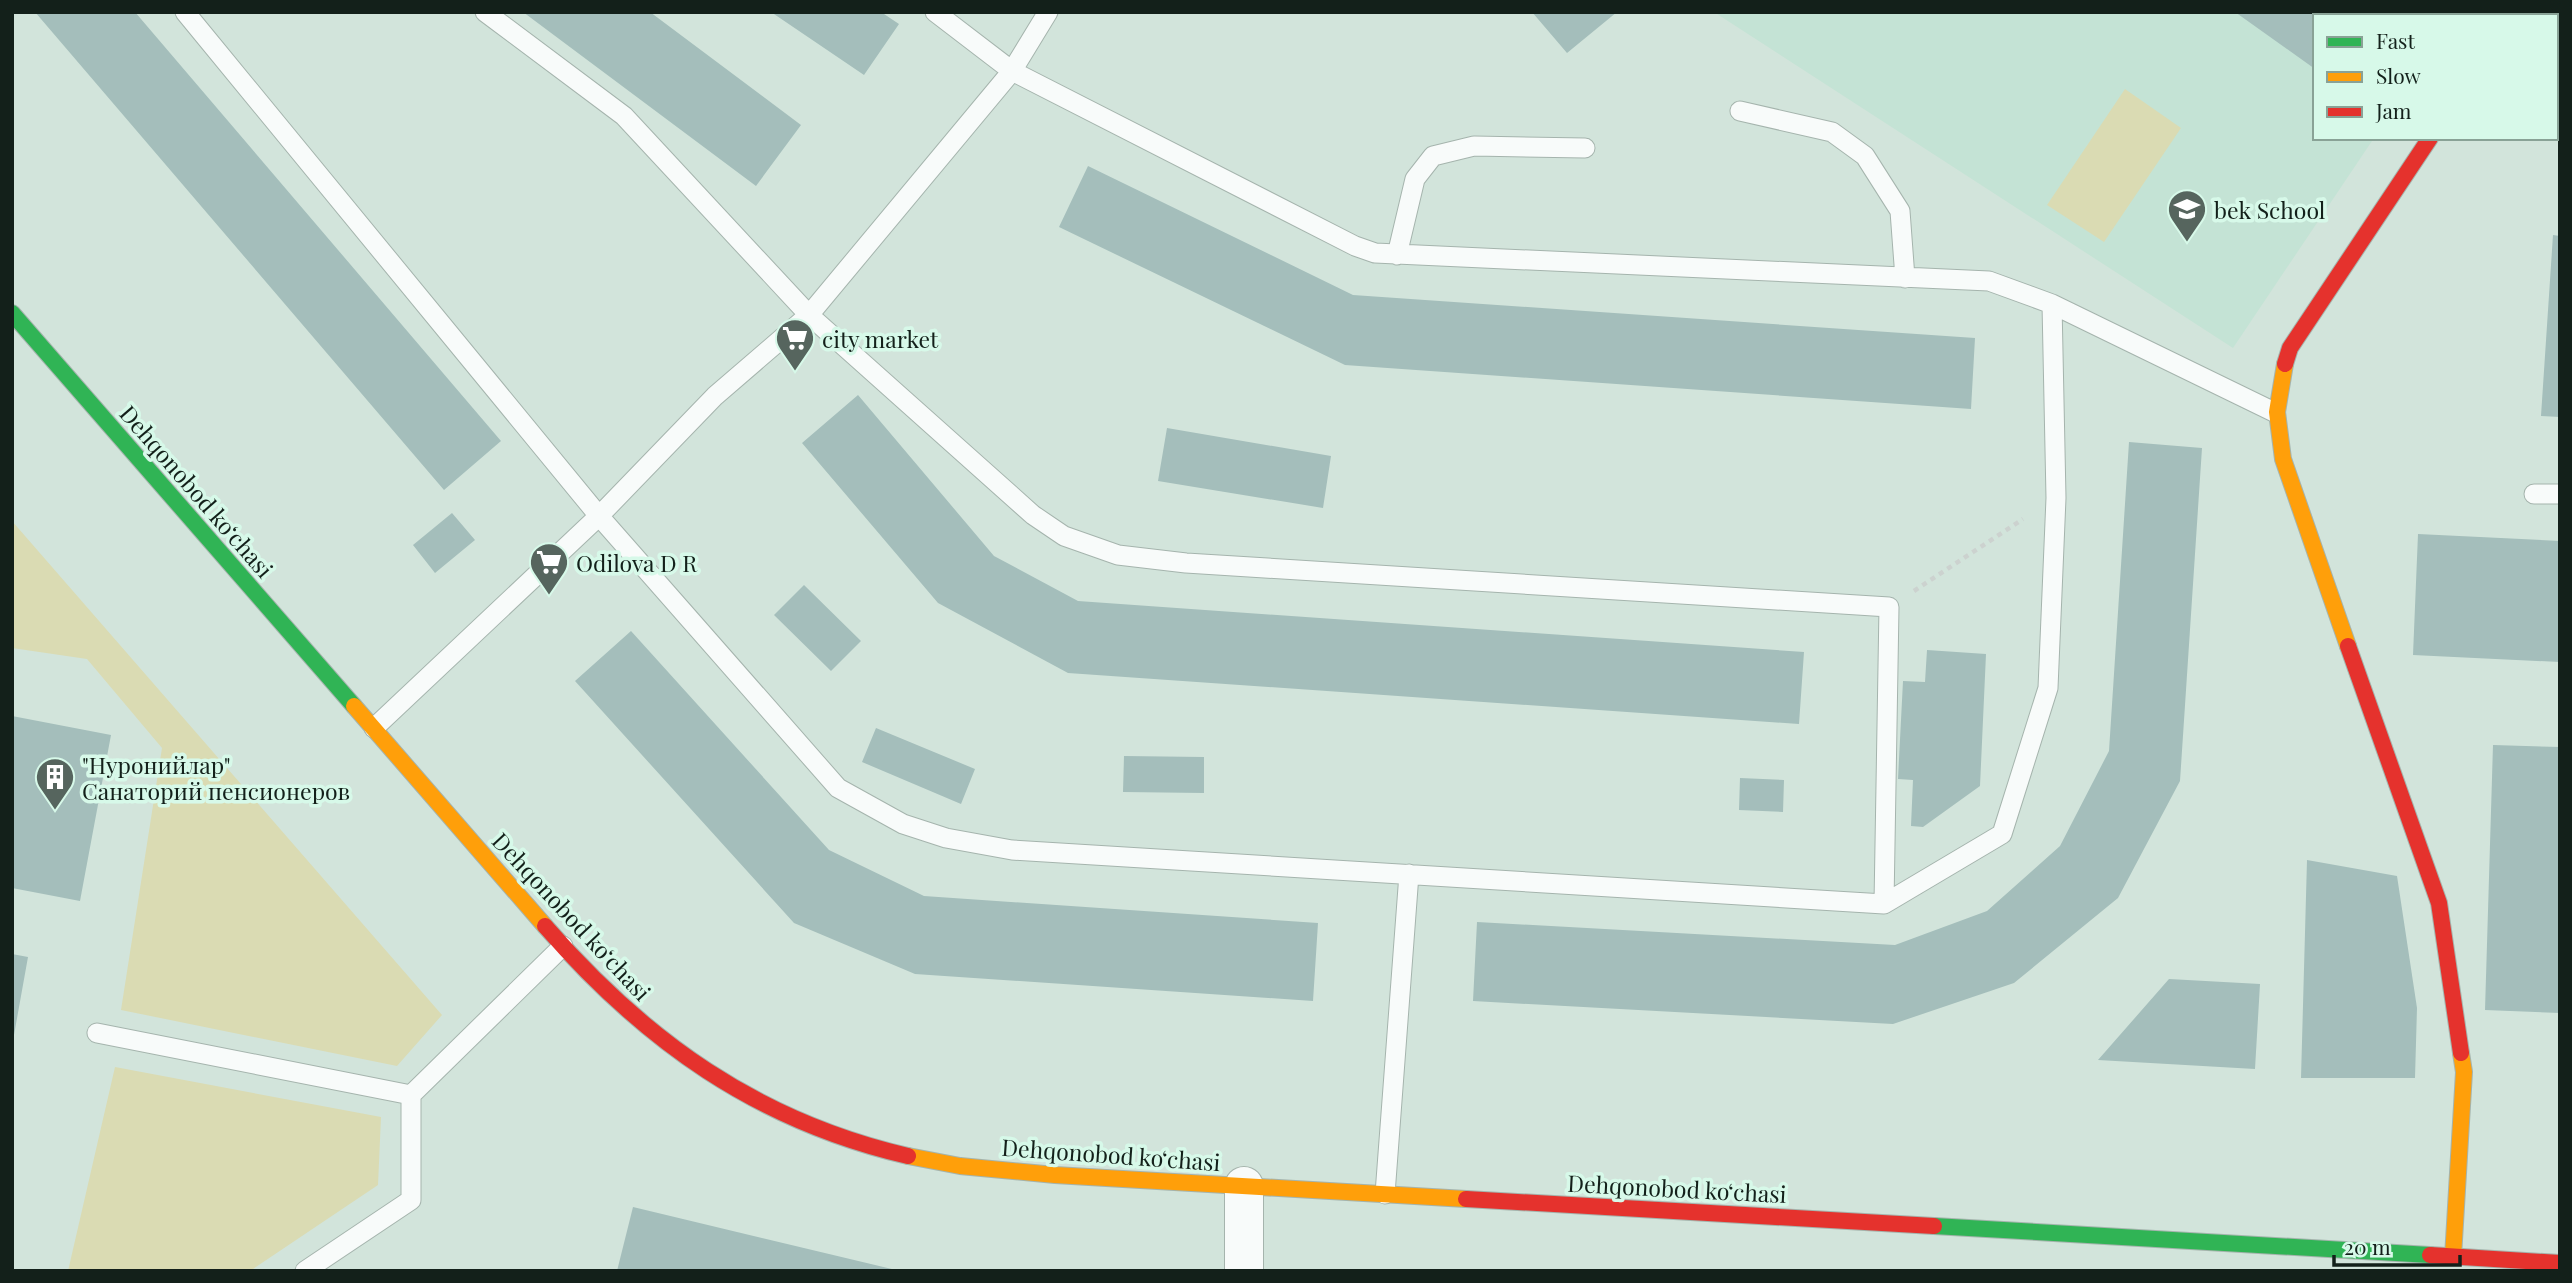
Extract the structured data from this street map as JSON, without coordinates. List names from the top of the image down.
{
  "streets": {
    "main road": ["Dehqonobod koʻchasi"]
  },
  "places": {
    "school or university": ["bek School"],
    "supermarket": ["city market", "Odilova D R"],
    "building": ["\"Нуронийлар\" Санаторий пенсионеров"]
  },
  "legend": ["Fast", "Slow", "Jam"],
  "scale_bar": "20 m"
}
